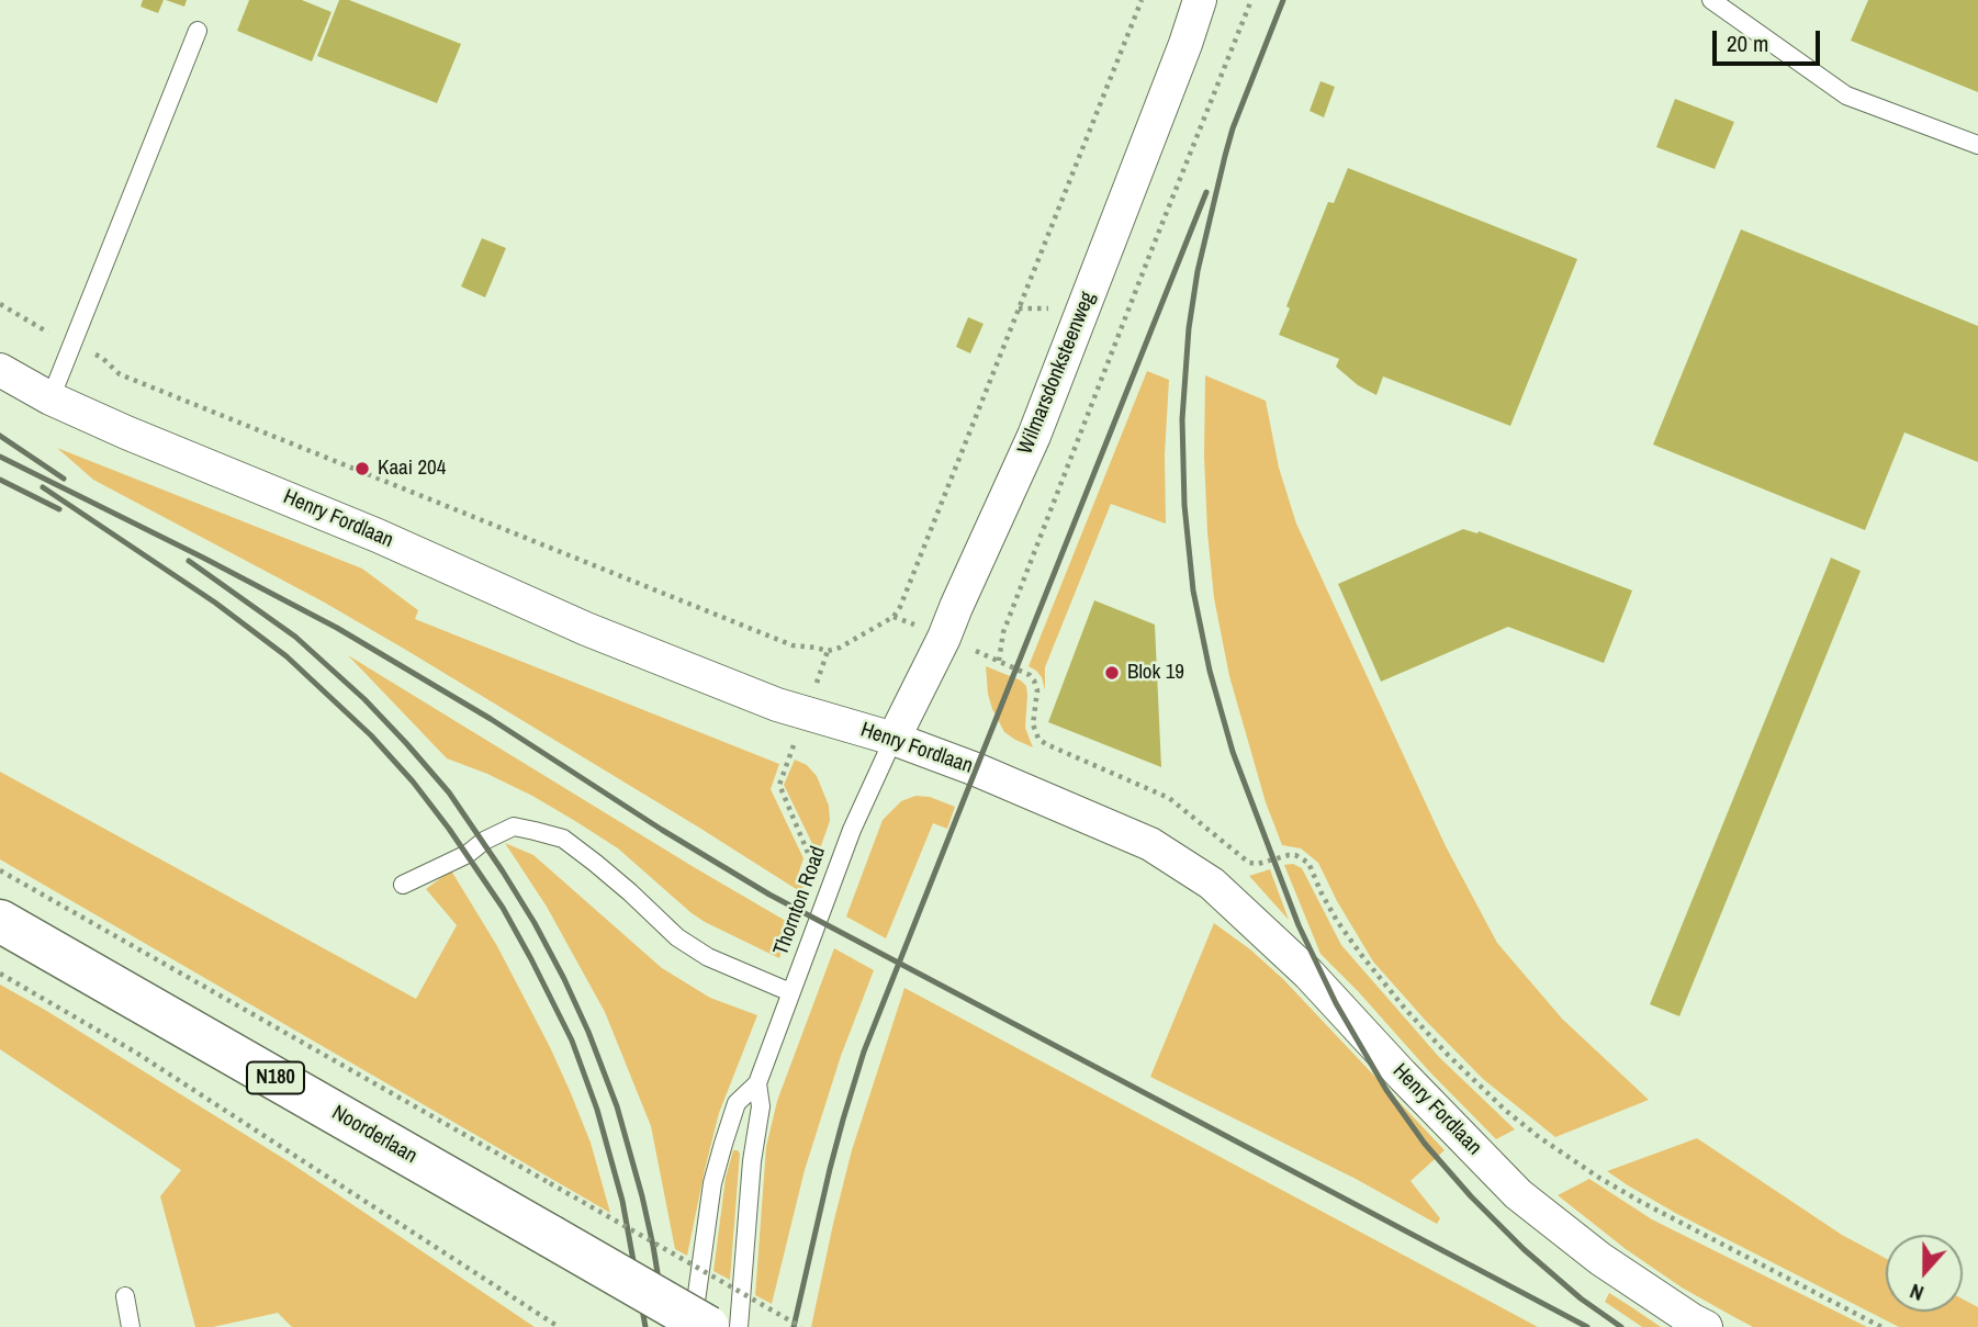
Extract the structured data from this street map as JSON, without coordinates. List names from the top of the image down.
{
  "streets": {
    "main road": ["N180", "Noorderlaan"],
    "street": ["Wilmarsdonksteenweg", "Henry Fordlaan"],
    "lane": ["Thornton Road"]
  },
  "crossings": [
    ["Wilmarsdonksteenweg", "Henry Fordlaan"],
    ["Wilmarsdonksteenweg", "Thornton Road"],
    ["Henry Fordlaan", "Thornton Road"]
  ],
  "places": ["Kaai 204", "Blok 19"],
  "scale_bar": "20 m",
  "north": "bottom"
}
